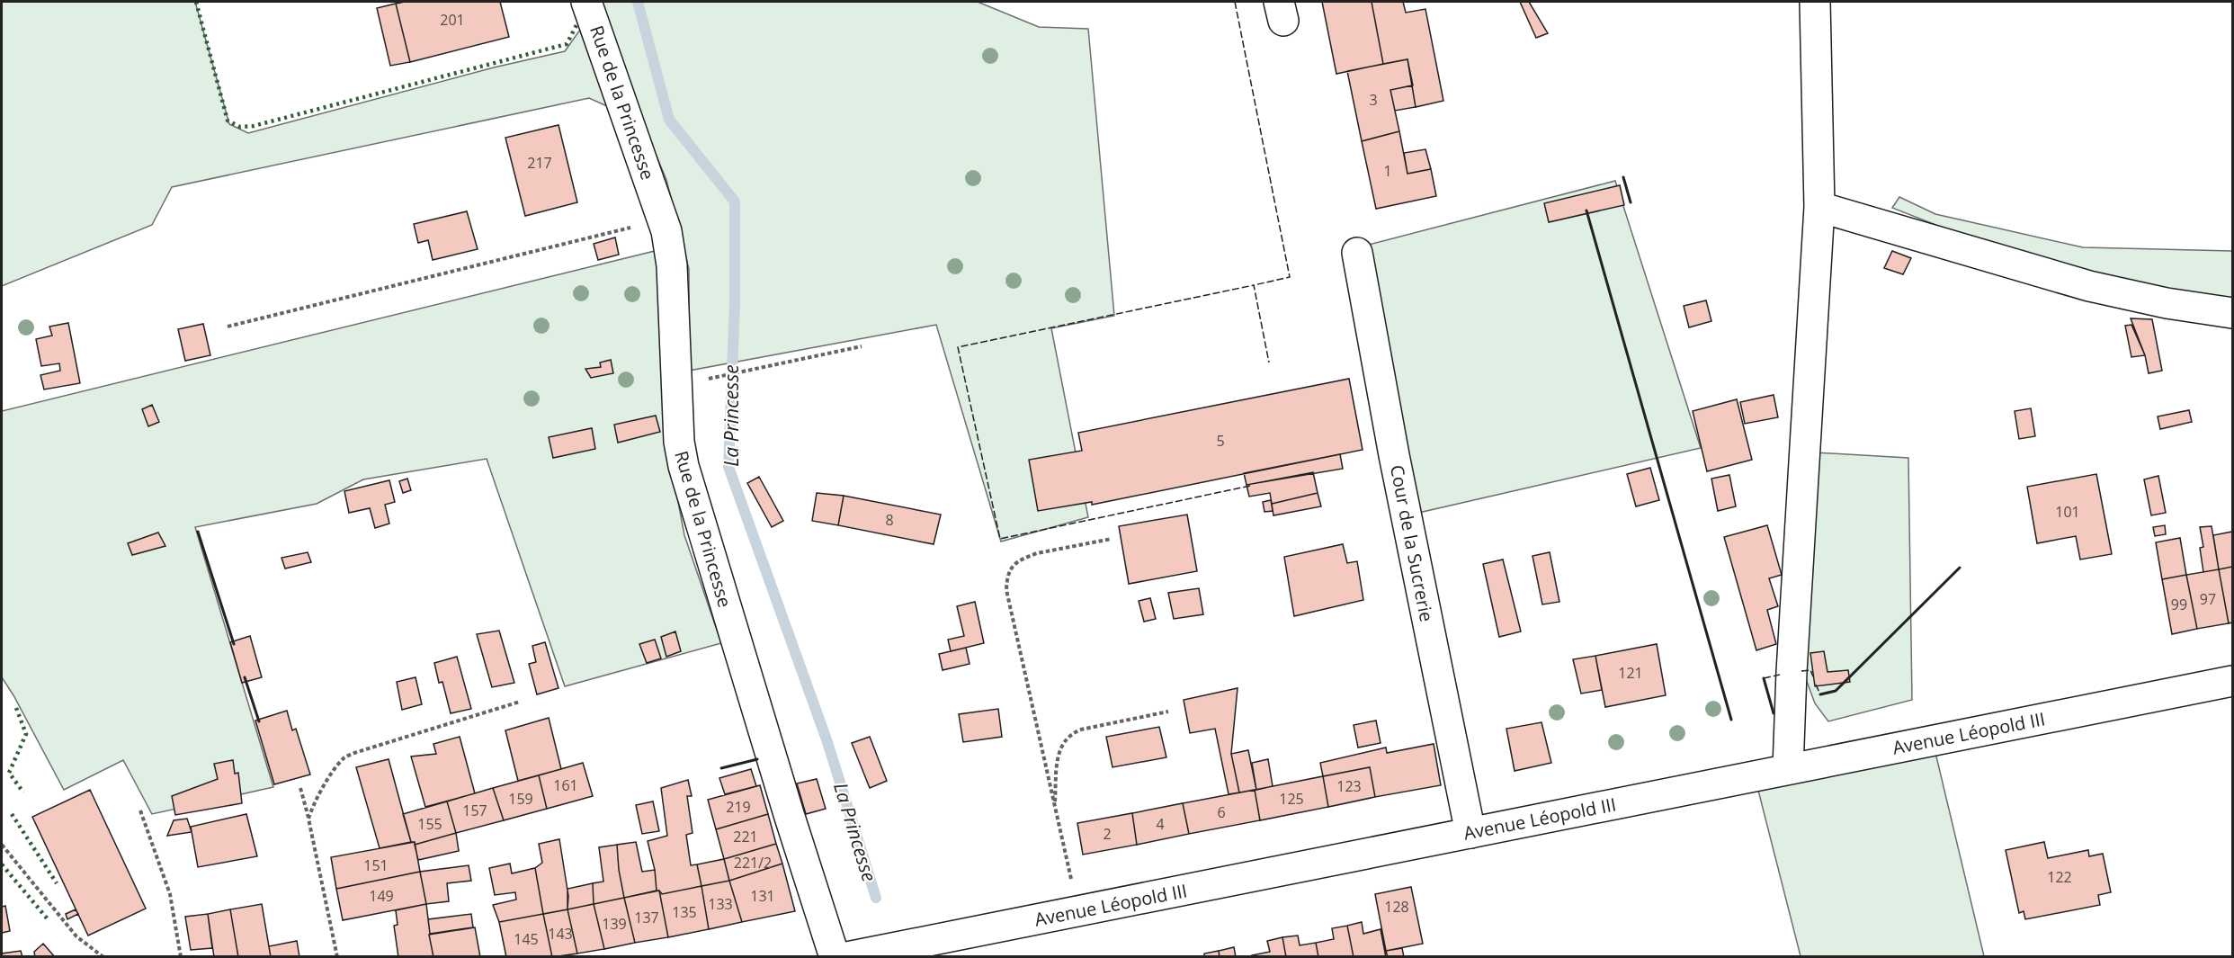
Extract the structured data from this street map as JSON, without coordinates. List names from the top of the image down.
{
  "streets": {
    "street": ["Rue de la Princesse", "Cour de la Sucrerie", "Avenue Léopold III"]
  },
  "crossings": [
    ["Cour de la Sucrerie", "Avenue Léopold III"]
  ],
  "water": ["La Princesse"],
  "house_numbers": [
    "201",
    "3",
    "217",
    "1",
    "5",
    "101",
    "8",
    "97",
    "99",
    "121",
    "161",
    "123",
    "159",
    "125",
    "219",
    "157",
    "6",
    "155",
    "4",
    "2",
    "221",
    "221/2",
    "151",
    "122",
    "149",
    "131",
    "133",
    "128",
    "135",
    "137",
    "139",
    "143",
    "145"
  ]
}
